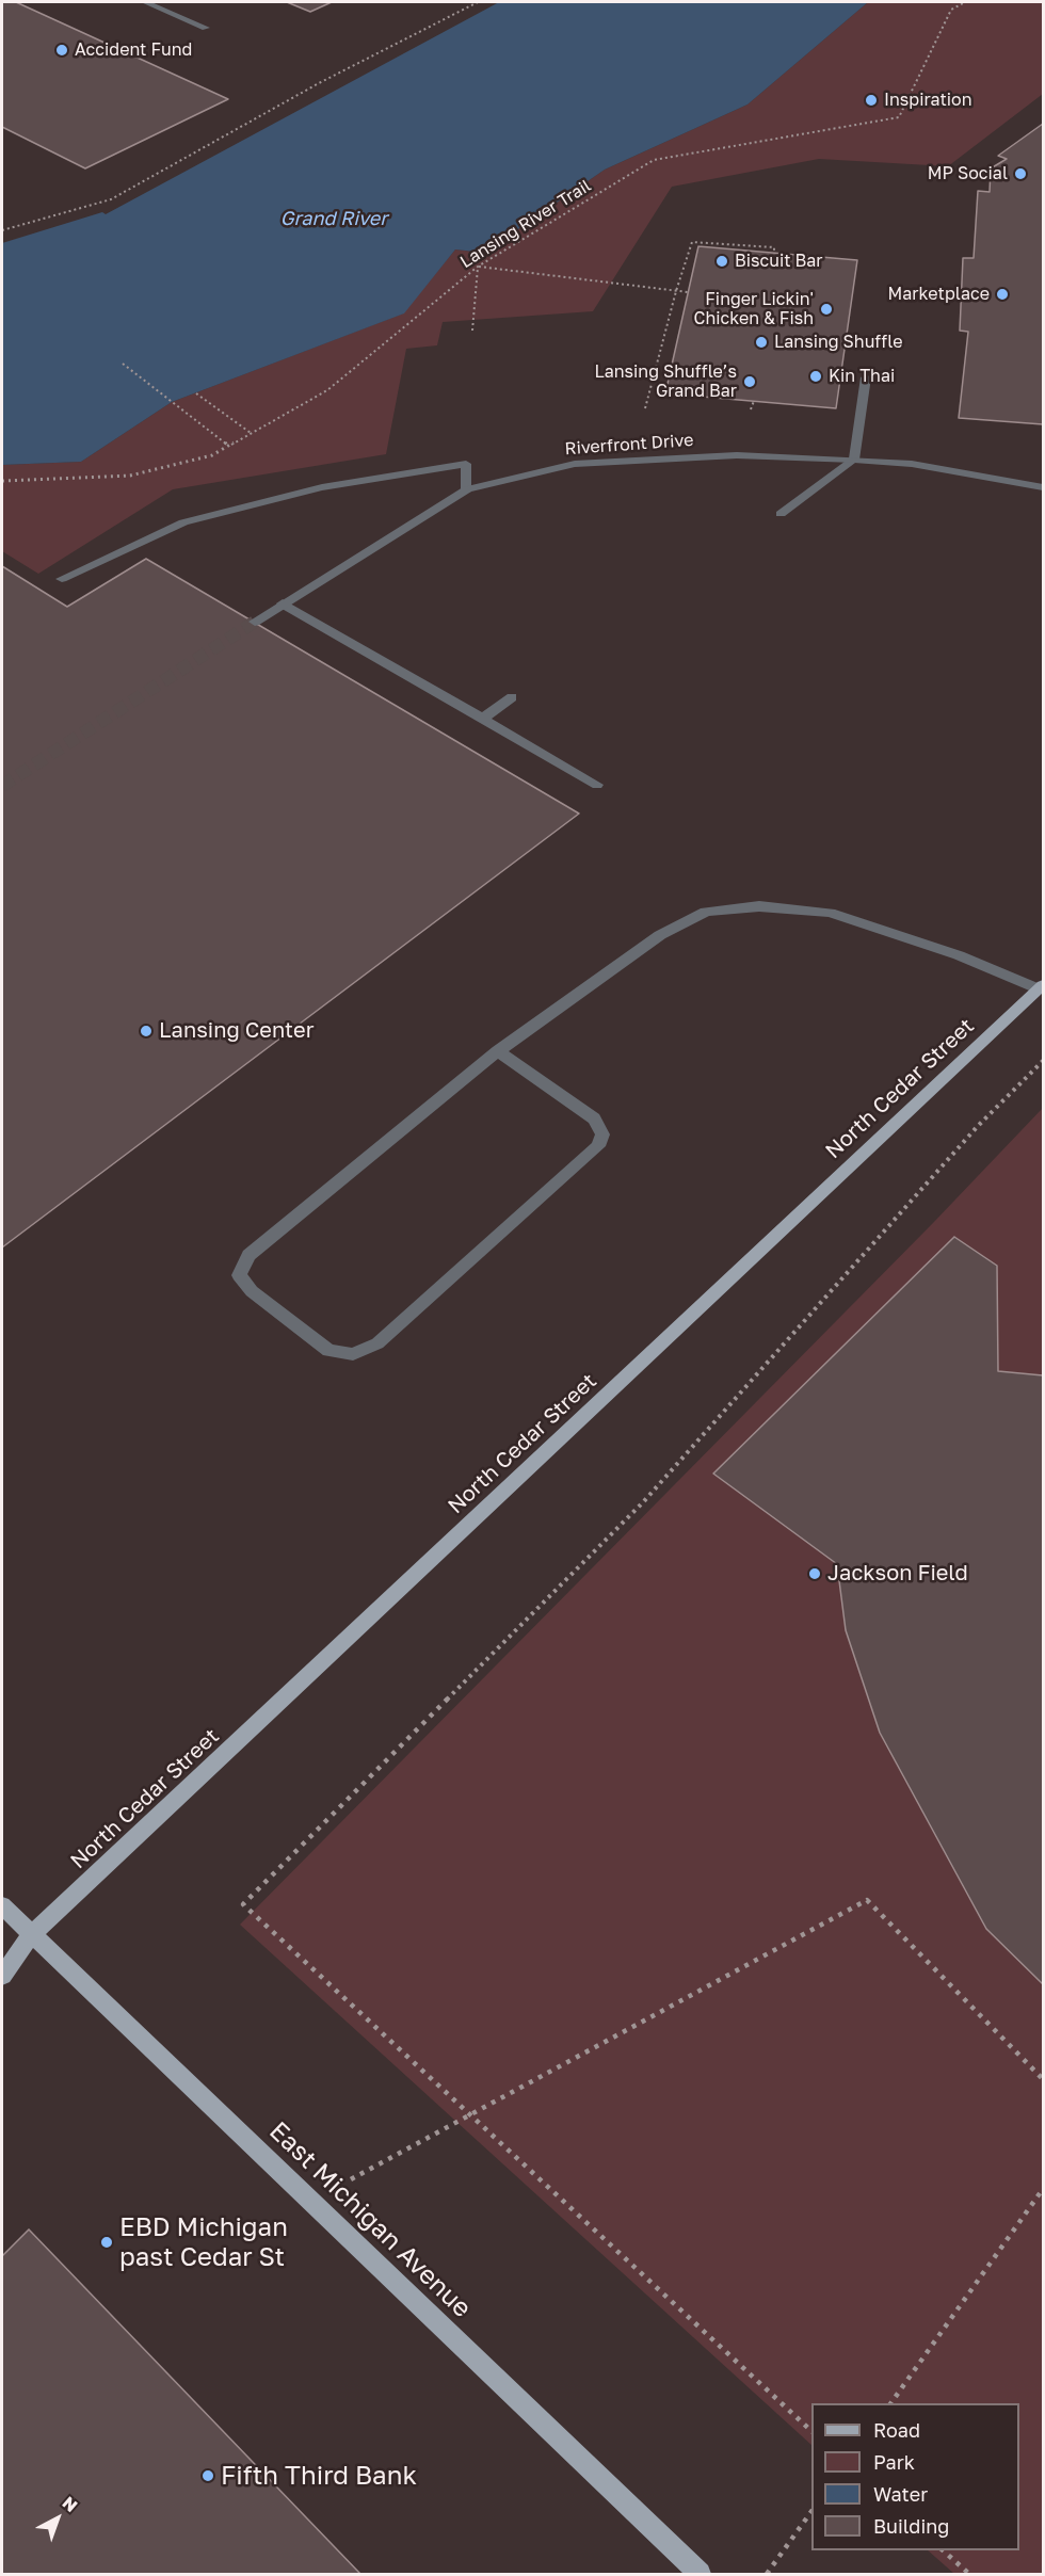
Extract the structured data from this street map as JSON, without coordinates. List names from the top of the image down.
{
  "streets": {
    "main road": ["North Cedar Street", "East Michigan Avenue"],
    "street": ["Riverfront Drive"],
    "path": ["Lansing River Trail"]
  },
  "crossings": [
    ["North Cedar Street", "East Michigan Avenue"]
  ],
  "water": ["Grand River"],
  "places": [
    "Accident Fund",
    "Inspiration",
    "MP Social",
    "Biscuit Bar",
    "Marketplace",
    "Finger Lickin' Chicken & Fish",
    "Lansing Shuffle",
    "Kin Thai",
    "Lansing Shuffle’s Grand Bar",
    "Lansing Center",
    "Jackson Field",
    "EBD Michigan past Cedar St",
    "Fifth Third Bank"
  ],
  "legend": [
    "Road",
    "Park",
    "Water",
    "Building"
  ],
  "north": "top right"
}
